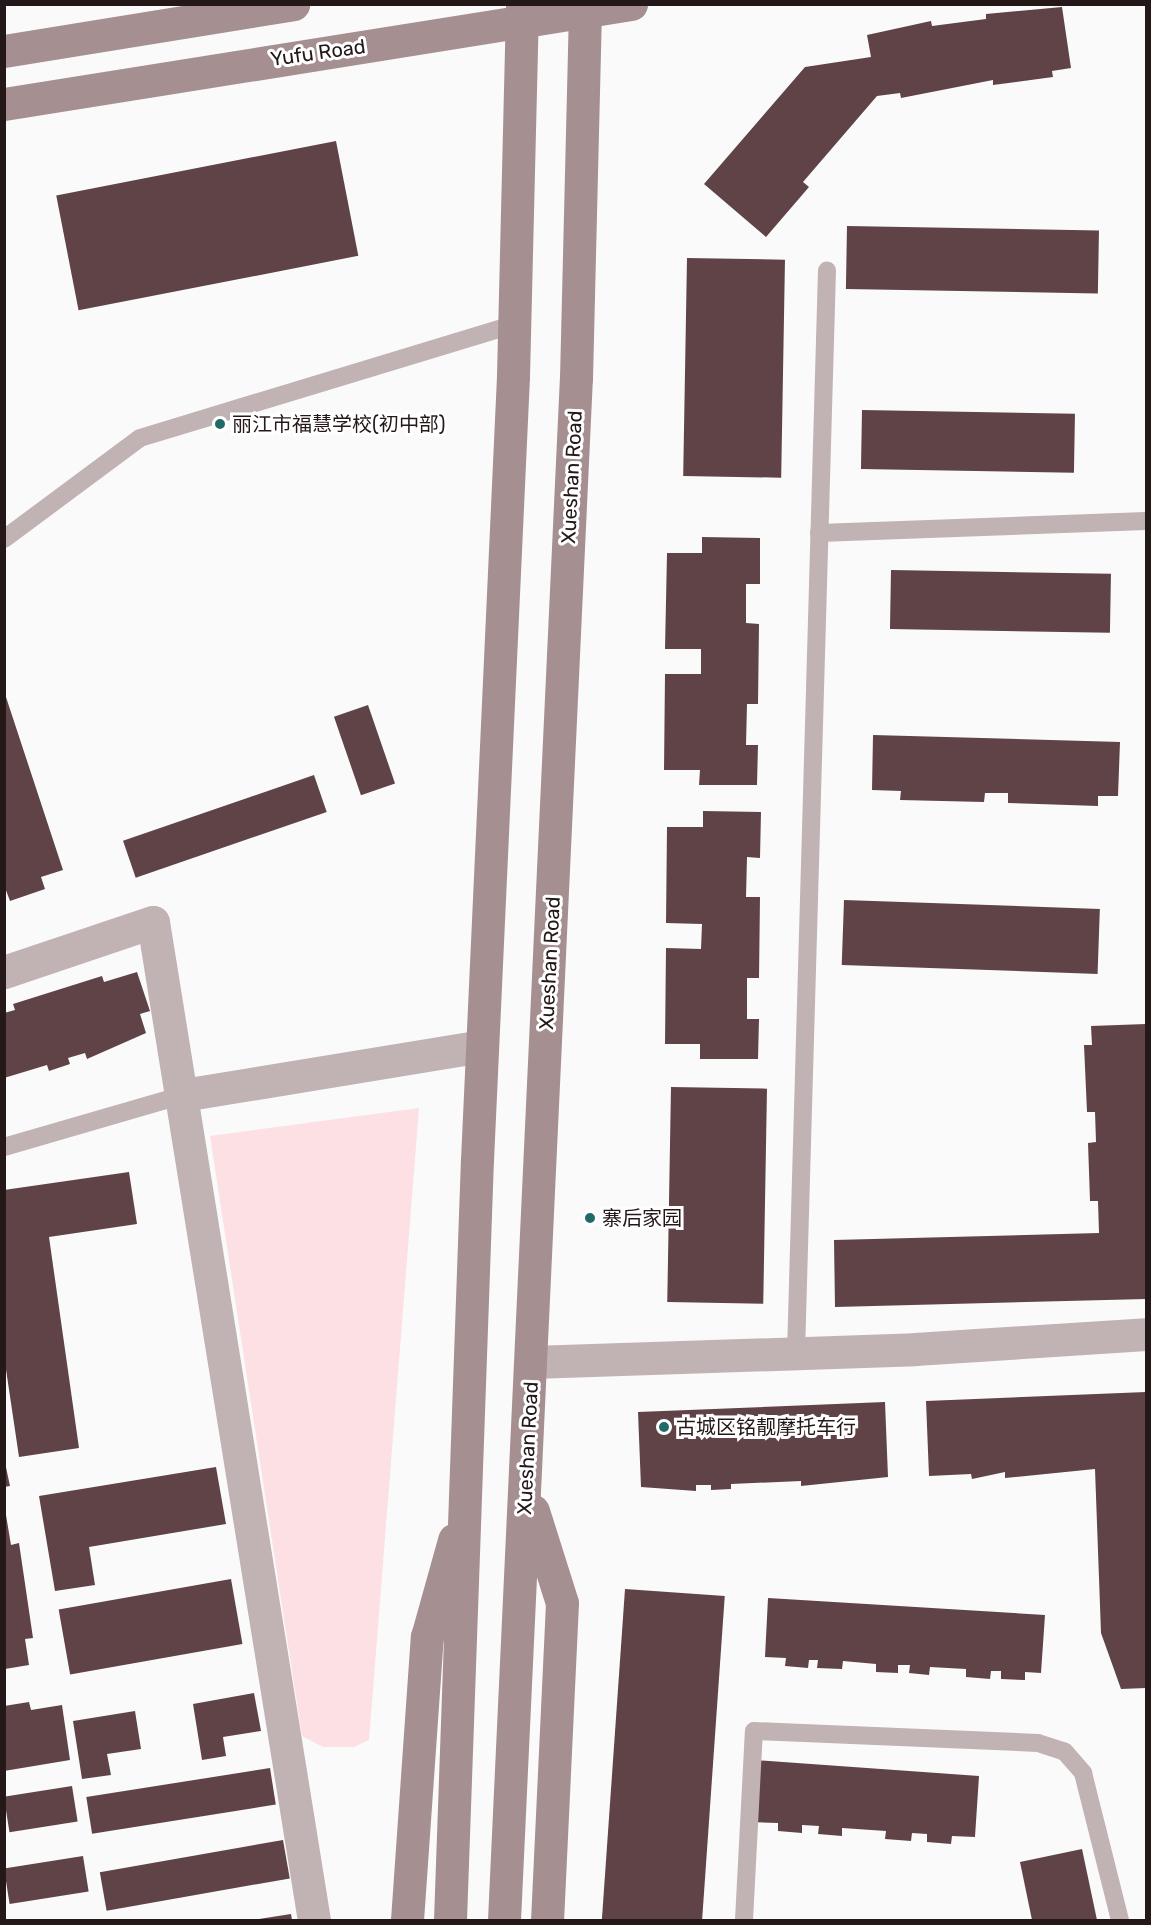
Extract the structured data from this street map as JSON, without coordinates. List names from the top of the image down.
{
  "streets": {
    "main road": ["Yufu Road", "Xueshan Road"]
  },
  "crossings": [
    ["Yufu Road", "Xueshan Road"]
  ],
  "places": ["丽江市福慧学校(初中部)", "寨后家园", "古城区铭靓摩托车行"]
}
